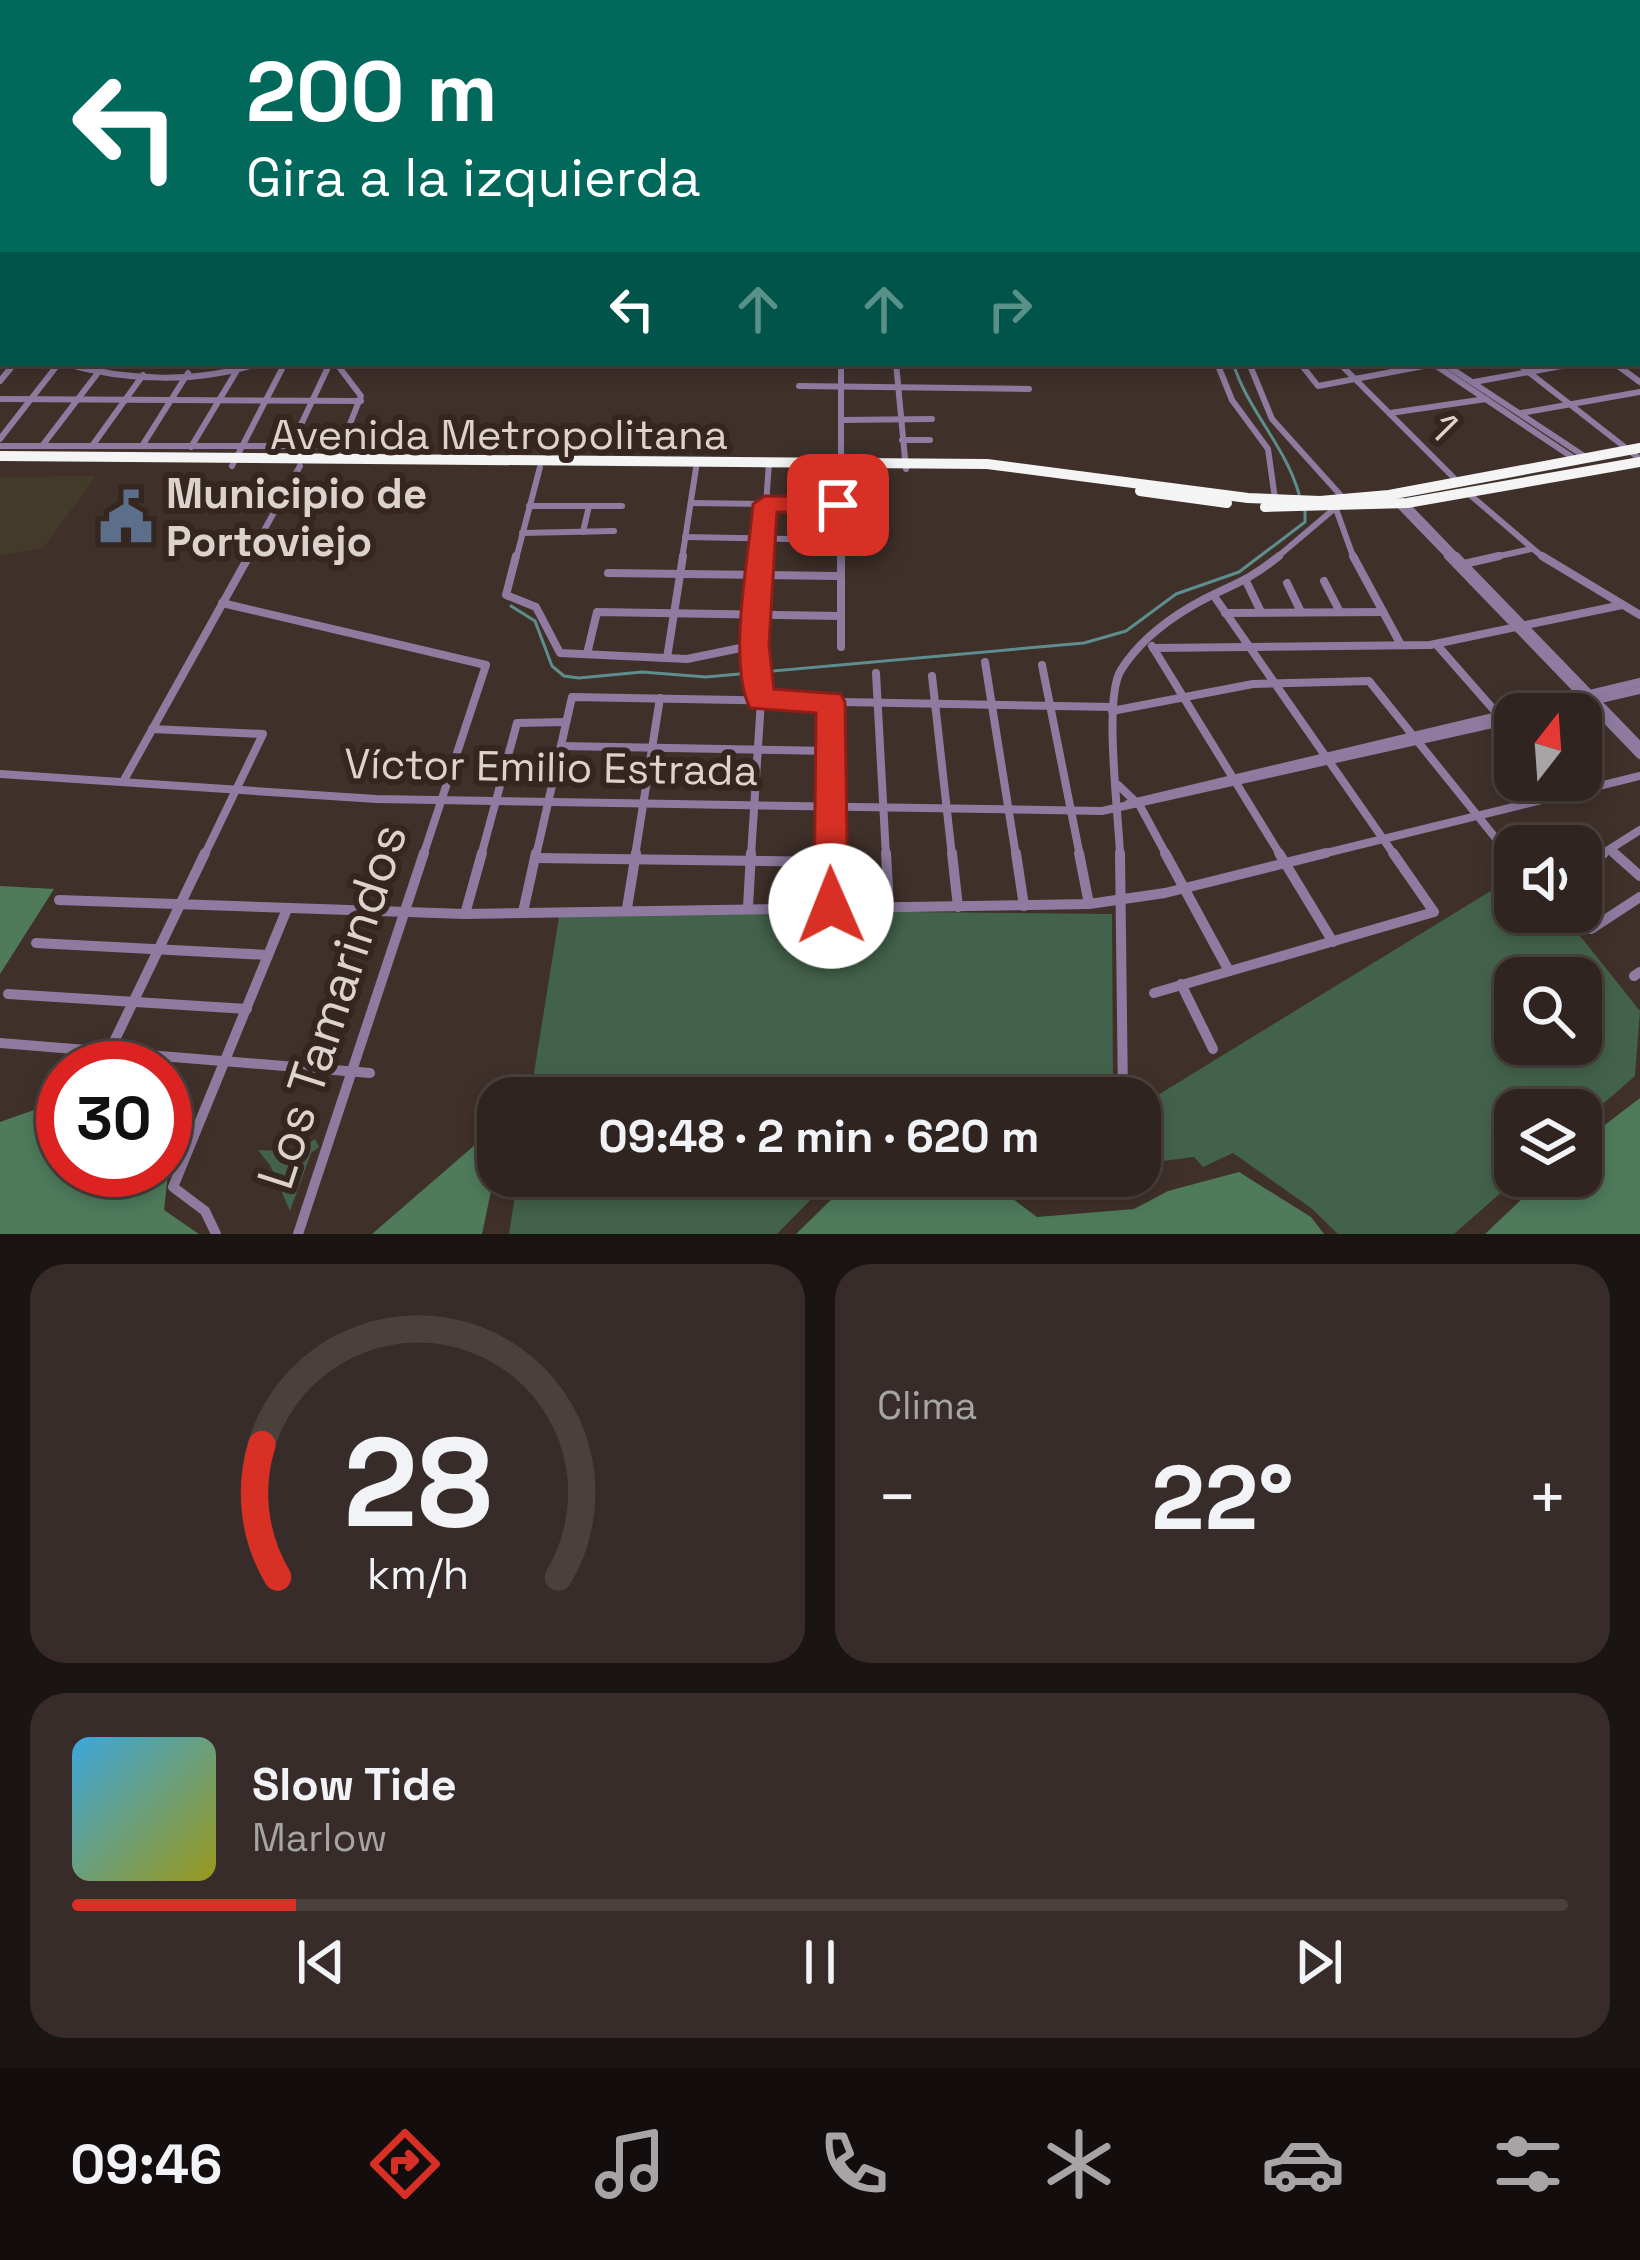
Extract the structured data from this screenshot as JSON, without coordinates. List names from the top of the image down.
{
  "streets": {
    "highway": ["Avenida Metropolitana"],
    "street": ["1", "Víctor Emilio Estrada", "Los Tamarindos"]
  },
  "crossings": [
    ["Víctor Emilio Estrada", "Los Tamarindos"]
  ],
  "places": {
    "public building": ["Municipio de Portoviejo"]
  },
  "north": "top",
  "page": {
    "turn": ["200 m", "Gira a la izquierda"],
    "limit": "30",
    "trip": "09:48 · 2 min · 620 m",
    "tile": "Clima",
    "heat": ["−", "22°", "+"],
    "song": ["Slow Tide", "Marlow"],
    "tabs": "09:46",
    "gauge": ["28", "km/h"]
  }
}
